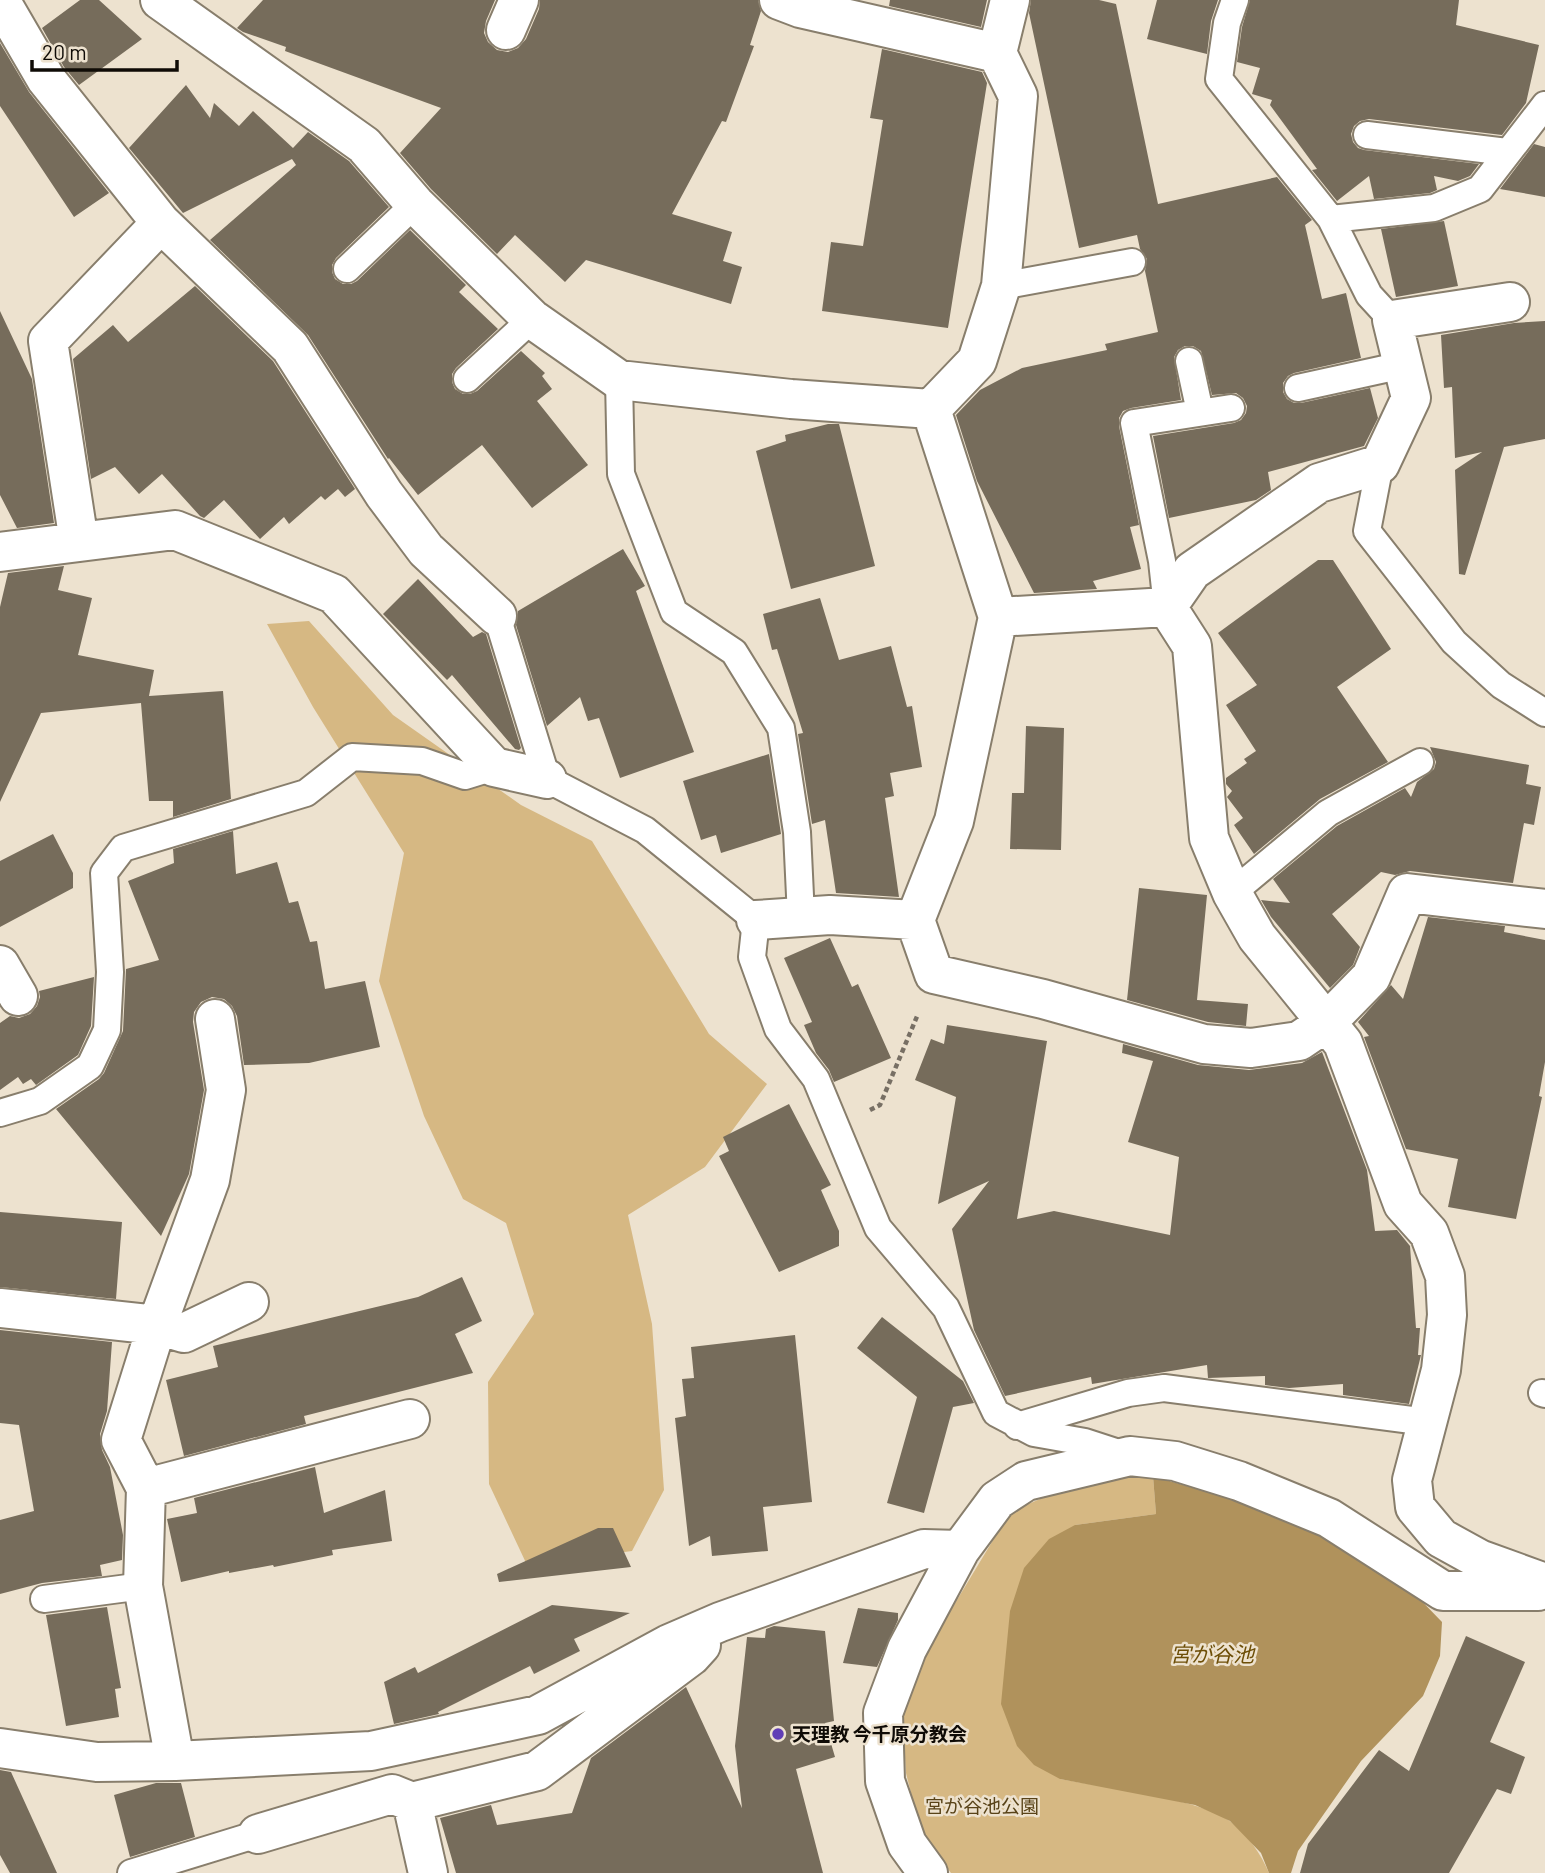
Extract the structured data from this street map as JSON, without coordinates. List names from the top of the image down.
{
  "water": ["宮が谷池"],
  "parks": ["宮が谷池公園"],
  "places": ["天理教 今千原分教会"],
  "scale_bar": "20 m"
}
